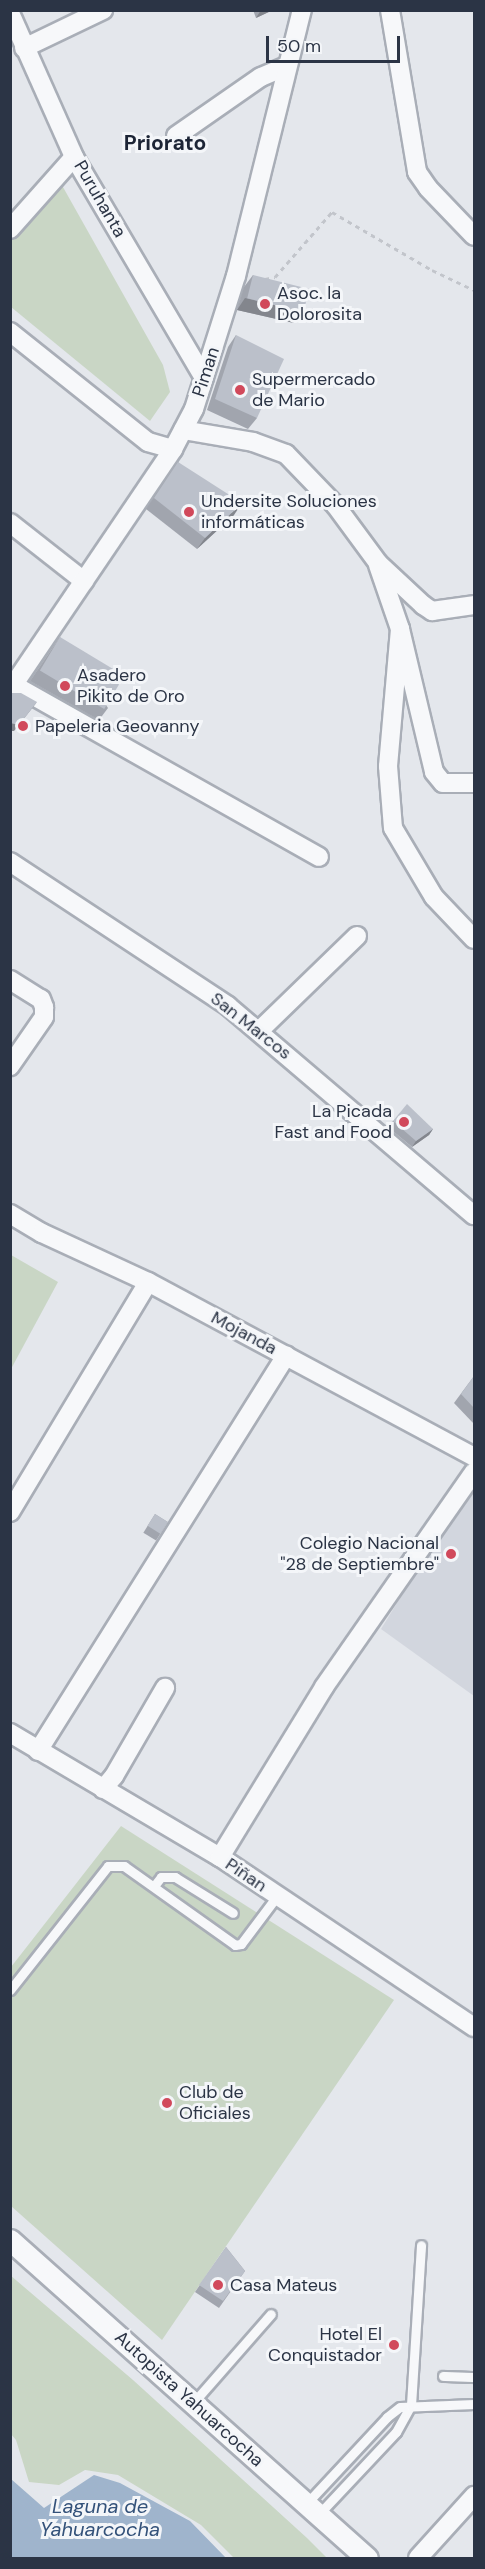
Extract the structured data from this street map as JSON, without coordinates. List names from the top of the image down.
{
  "streets": {
    "street": [
      "Puruhanta",
      "Piman",
      "San Marcos",
      "Mojanda",
      "Piñan",
      "Autopista Yahuarcocha"
    ]
  },
  "crossings": [
    ["Puruhanta", "Piman"]
  ],
  "districts": ["Priorato"],
  "water": ["Laguna de Yahuarcocha"],
  "places": [
    "Asoc. la Dolorosita",
    "Supermercado de Mario",
    "Undersite Soluciones informáticas",
    "Asadero Pikito de Oro",
    "Papeleria Geovanny",
    "La Picada Fast and Food",
    "Colegio Nacional \"28 de Septiembre\"",
    "Club de Oficiales",
    "Casa Mateus",
    "Hotel El Conquistador"
  ],
  "scale_bar": "50 m"
}
